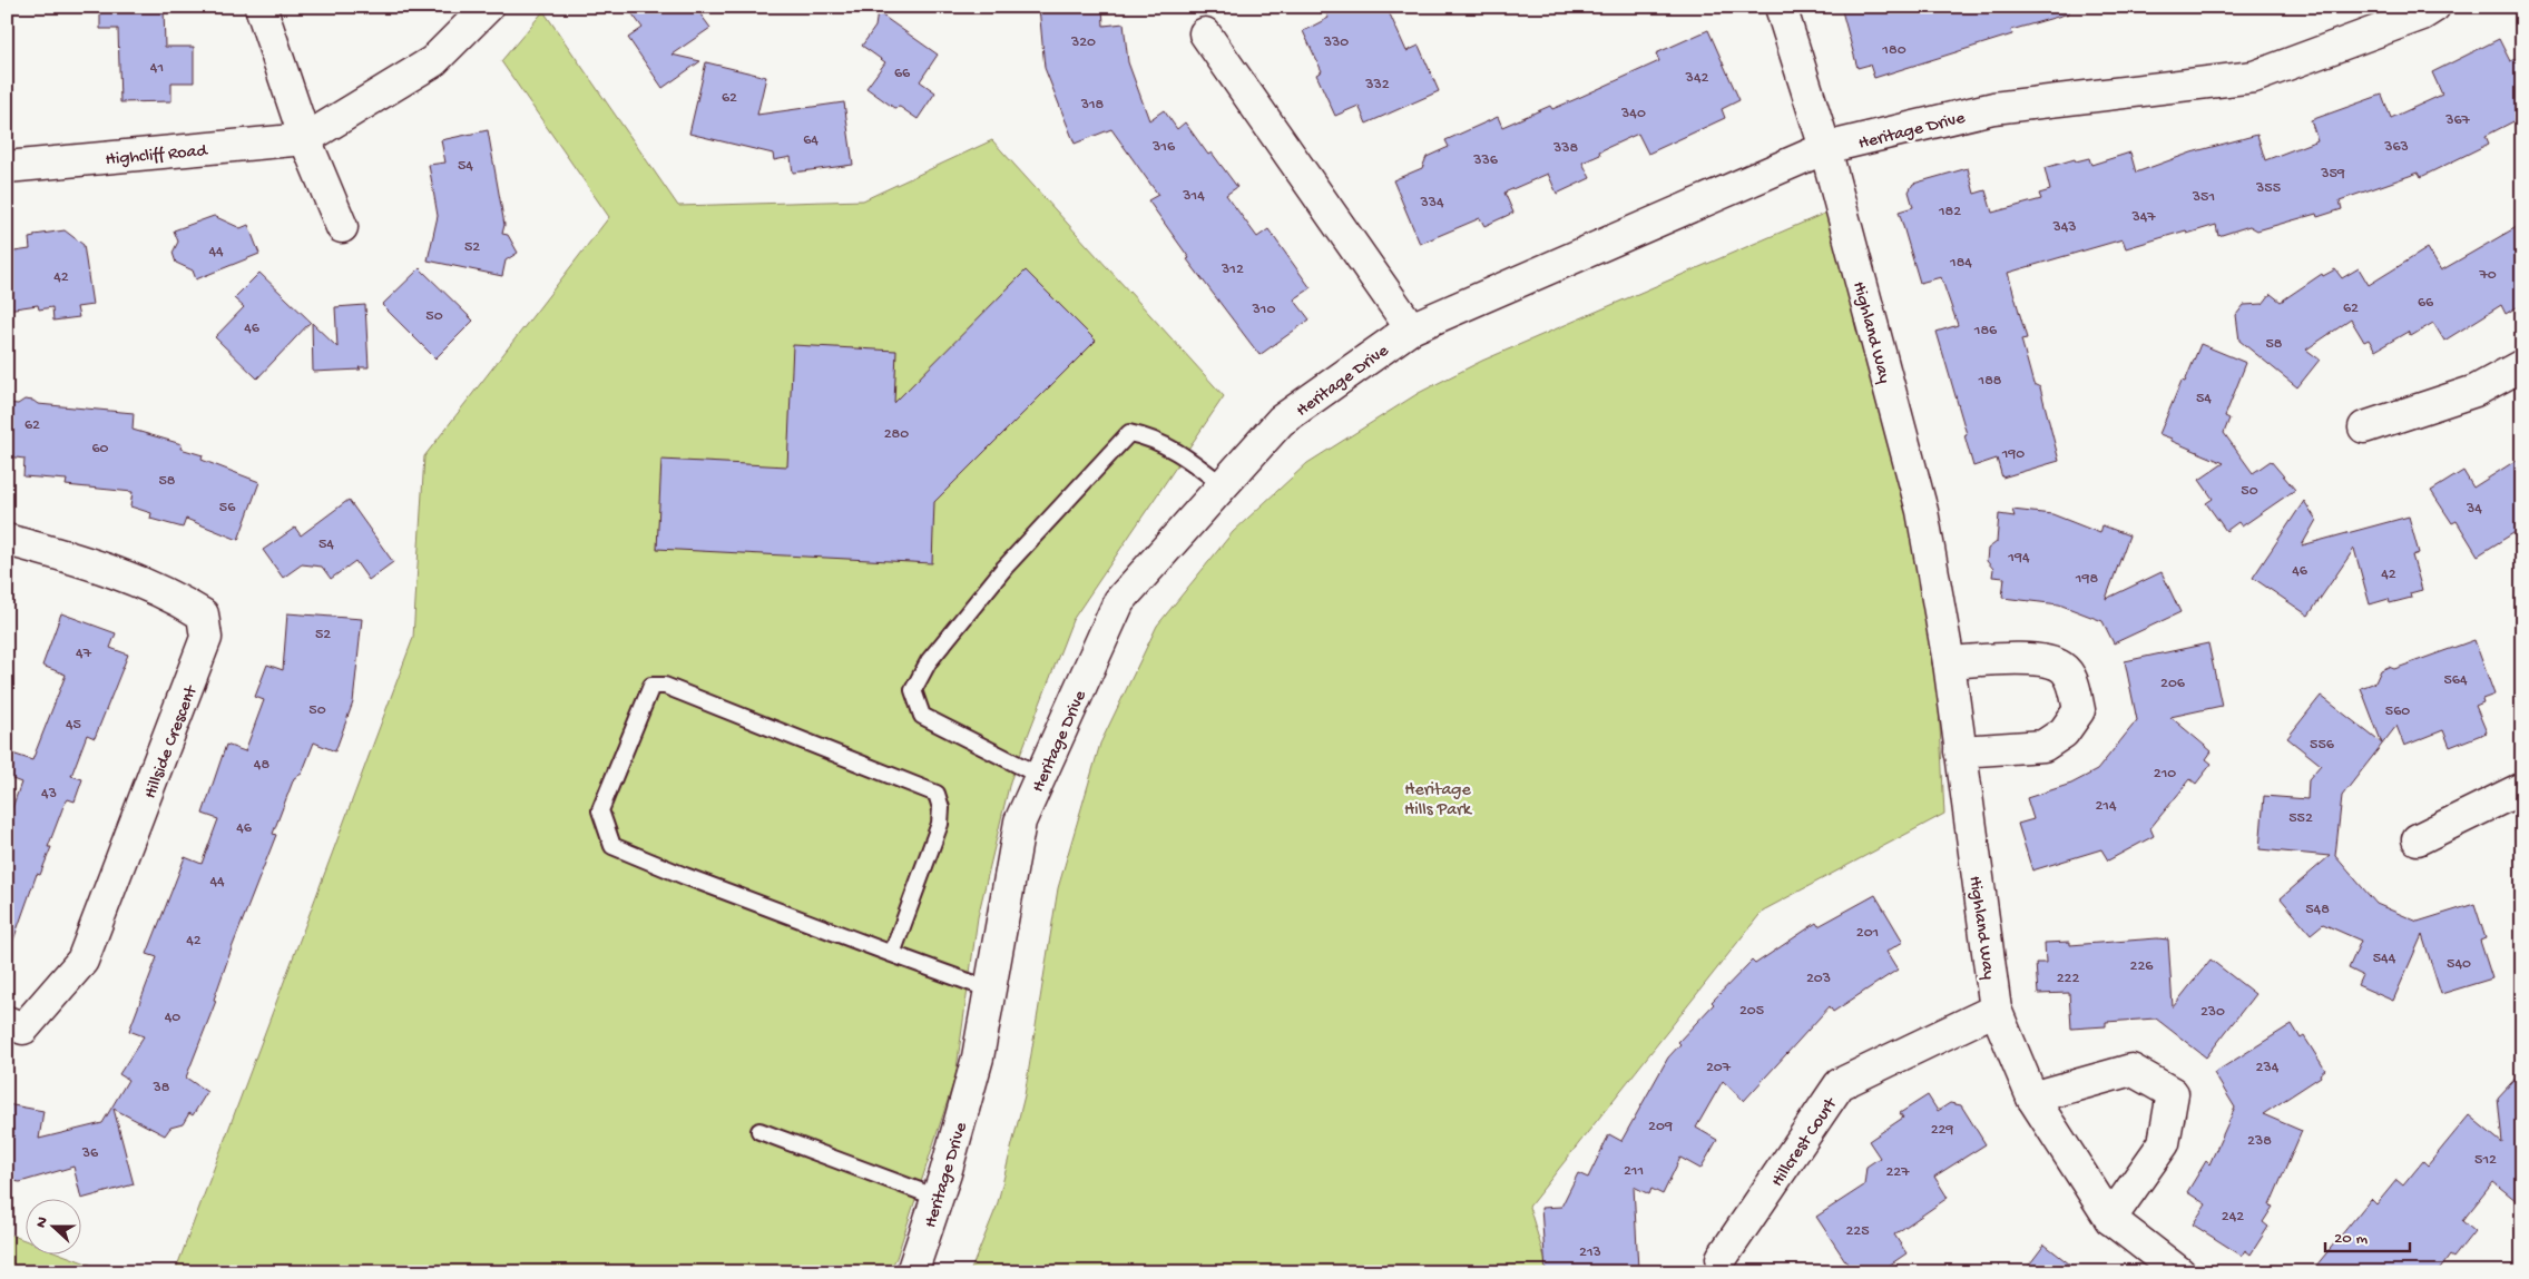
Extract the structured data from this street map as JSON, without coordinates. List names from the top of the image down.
{
  "streets": {
    "street": [
      "Heritage Drive",
      "Highcliff Road",
      "Highland Way",
      "Hillside Crescent",
      "Hillcrest Court"
    ]
  },
  "crossings": [
    ["Heritage Drive", "Highland Way"],
    ["Highland Way", "Hillcrest Court"]
  ],
  "parks": ["Heritage Hills Park"],
  "house_numbers": [
    "320",
    "330",
    "180",
    "41",
    "66",
    "342",
    "332",
    "62",
    "318",
    "340",
    "367",
    "64",
    "316",
    "363",
    "338",
    "336",
    "54",
    "359",
    "355",
    "314",
    "351",
    "334",
    "182",
    "347",
    "343",
    "52",
    "44",
    "184",
    "312",
    "70",
    "42",
    "66",
    "62",
    "310",
    "50",
    "46",
    "186",
    "58",
    "188",
    "54",
    "62",
    "280",
    "60",
    "190",
    "58",
    "50",
    "56",
    "34",
    "54",
    "194",
    "46",
    "42",
    "198",
    "52",
    "47",
    "564",
    "206",
    "50",
    "560",
    "45",
    "556",
    "48",
    "210",
    "43",
    "214",
    "552",
    "46",
    "44",
    "548",
    "201",
    "42",
    "544",
    "540",
    "226",
    "203",
    "222",
    "205",
    "230",
    "40",
    "207",
    "234",
    "38",
    "209",
    "229",
    "238",
    "36",
    "512",
    "211",
    "227",
    "242",
    "225",
    "213"
  ],
  "scale_bar": "20 m",
  "north": "left"
}
